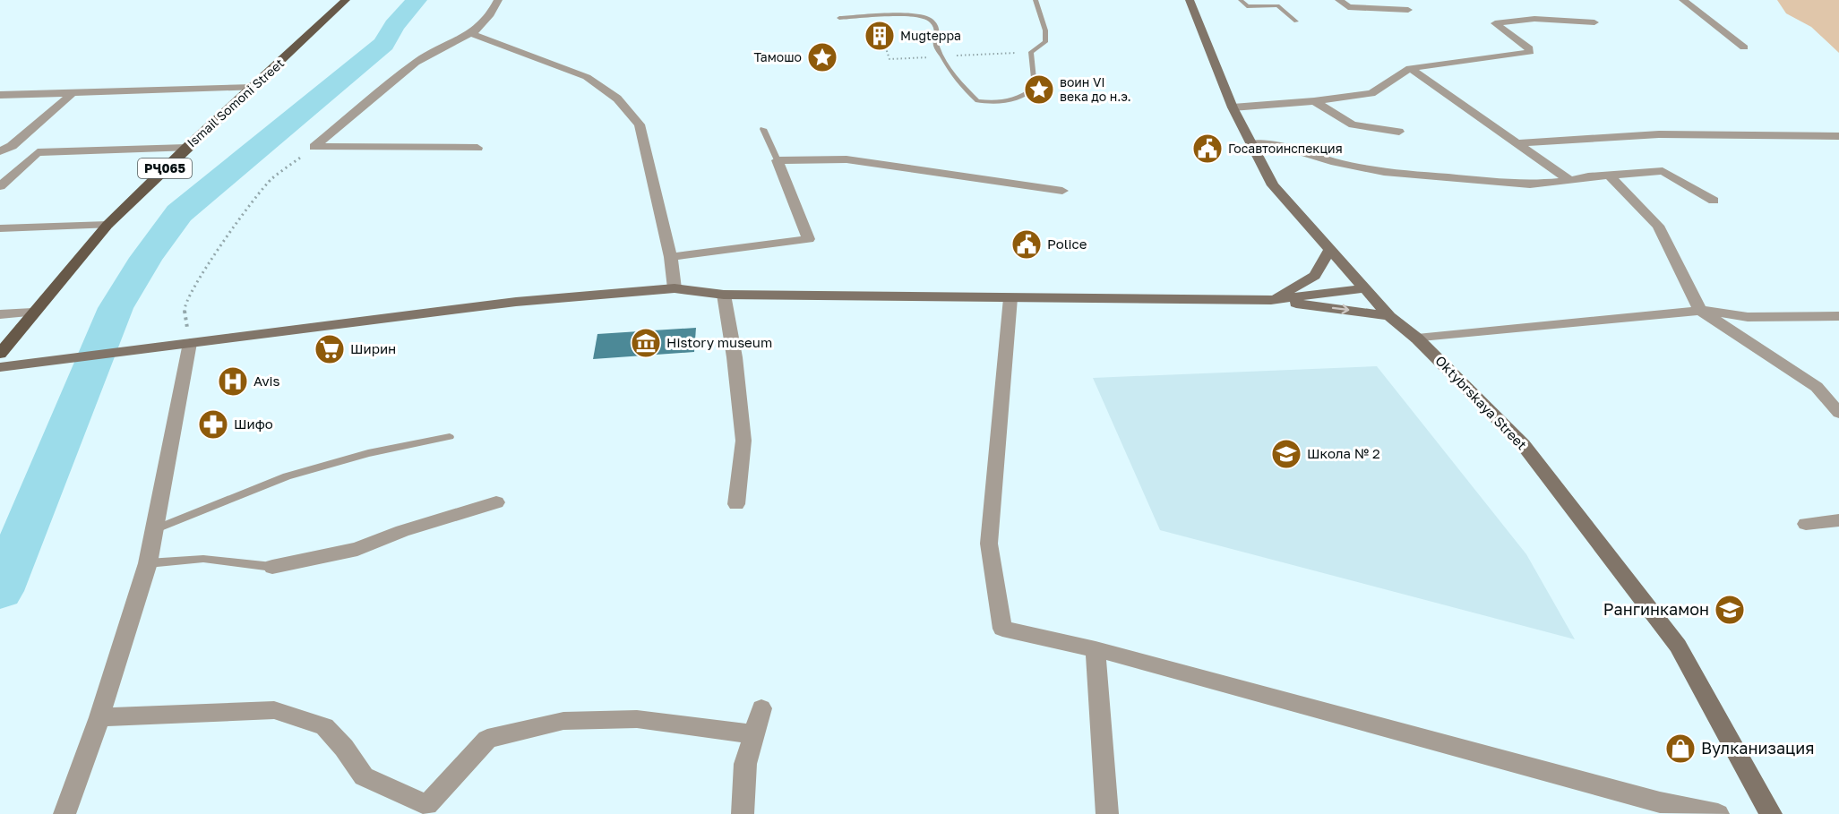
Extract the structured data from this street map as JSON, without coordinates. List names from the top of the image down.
{
  "streets": {
    "main road": ["Ismail Somoni Street", "РҶ065", "Oktybrskaya Street"]
  },
  "places": {
    "building": ["Mugteppa"],
    "place": ["Тамошо", "воин VI века до н.э."],
    "public building": ["Госавтоинспекция", "Police"],
    "museum": ["History museum"],
    "supermarket": ["Ширин"],
    "hospital": ["Avis"],
    "pharmacy": ["Шифо"],
    "school or university": ["Школа № 2", "Рангинкамон"],
    "shop": ["Вулканизация"]
  }
}
